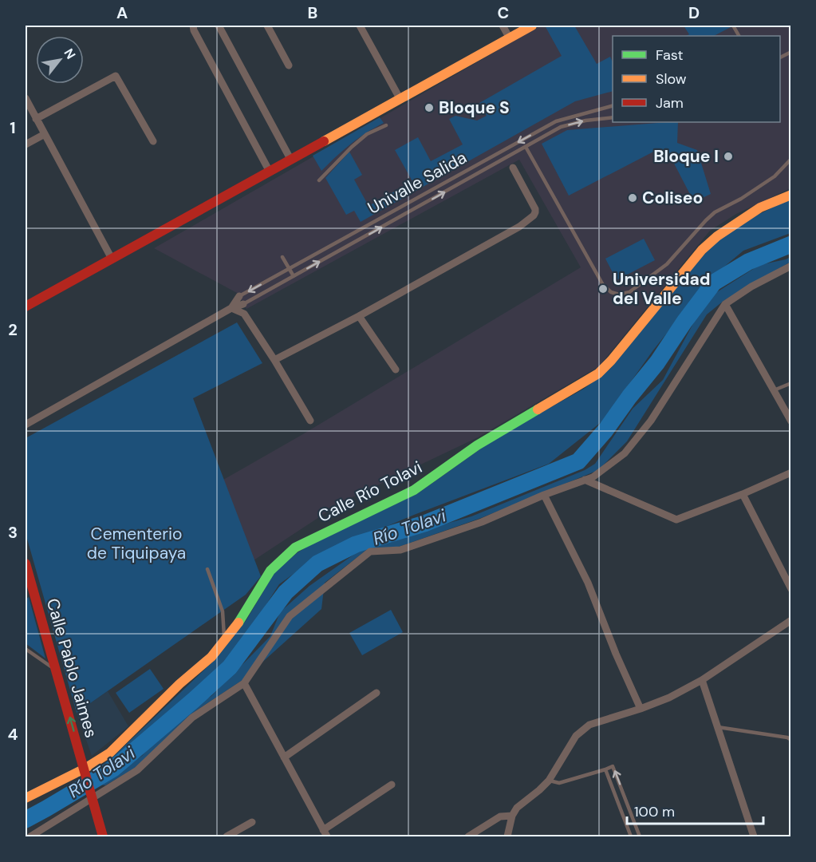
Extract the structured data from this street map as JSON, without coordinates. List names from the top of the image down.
{
  "streets": {
    "street": ["Calle Río Tolavi", "Calle Pablo Jaimes"],
    "lane": ["Univalle Salida"]
  },
  "crossings": [
    ["Calle Río Tolavi", "Calle Pablo Jaimes"]
  ],
  "one_way": ["Calle Pablo Jaimes"],
  "water": ["Río Tolavi"],
  "parks": ["Cementerio de Tiquipaya"],
  "places": [
    "Bloque S",
    "Bloque I",
    "Coliseo",
    "Universidad del Valle"
  ],
  "legend": ["Fast", "Slow", "Jam"],
  "scale_bar": "100 m",
  "north": "top right",
  "grid": {
    "columns": [
      "A",
      "B",
      "C",
      "D"
    ],
    "rows": [
      "1",
      "2",
      "3",
      "4"
    ]
  }
}
